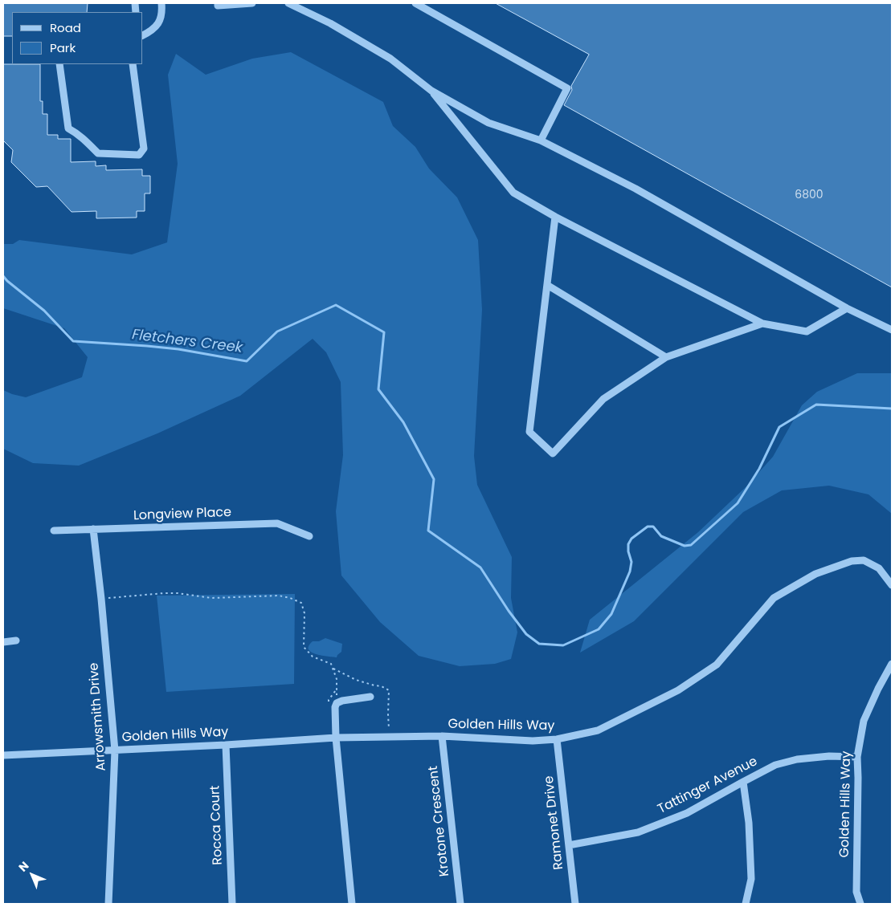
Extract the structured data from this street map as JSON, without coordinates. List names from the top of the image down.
{
  "streets": {
    "street": [
      "Longview Place",
      "Arrowsmith Drive",
      "Golden Hills Way",
      "Tattinger Avenue",
      "Krotone Crescent",
      "Ramonet Drive",
      "Rocca Court"
    ]
  },
  "crossings": [
    ["Longview Place", "Arrowsmith Drive"],
    ["Arrowsmith Drive", "Golden Hills Way"],
    ["Golden Hills Way", "Tattinger Avenue"],
    ["Golden Hills Way", "Krotone Crescent"],
    ["Golden Hills Way", "Ramonet Drive"],
    ["Golden Hills Way", "Rocca Court"],
    ["Tattinger Avenue", "Ramonet Drive"]
  ],
  "water": ["Fletchers Creek"],
  "house_numbers": ["6800"],
  "legend": ["Road", "Park"],
  "north": "top left"
}
